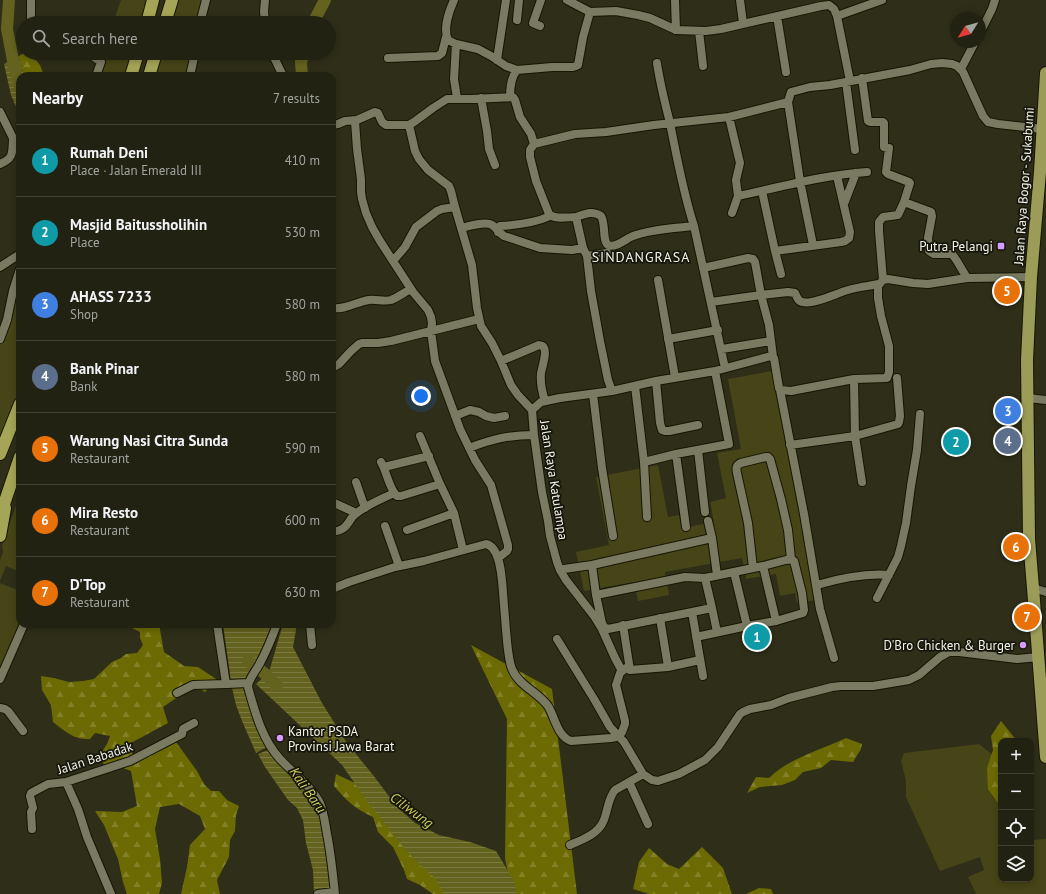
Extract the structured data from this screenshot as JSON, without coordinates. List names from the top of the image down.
{
  "streets": {
    "highway": ["Jalan Raya Bogor - Sukabumi"],
    "street": ["Jalan Raya Katulampa", "Jalan Babadak"]
  },
  "districts": ["SINDANGRASA"],
  "water": ["Kali Baru", "Ciliwung"],
  "places": {
    "transit": ["Putra Pelangi"],
    "other": ["D'Bro Chicken & Burger", "Kantor PSDA Provinsi Jawa Barat"]
  },
  "north": "bottom left",
  "page": {
    "search": "Search here",
    "heading": ["Nearby", "7 results"],
    "list": [
      {
        "mark": "1",
        "name": "Rumah Deni",
        "note": "Place · Jalan Emerald III",
        "value": "410 m"
      },
      {
        "mark": "2",
        "name": "Masjid Baitussholihin",
        "note": "Place",
        "value": "530 m"
      },
      {
        "mark": "3",
        "name": "AHASS 7233",
        "note": "Shop",
        "value": "580 m"
      },
      {
        "mark": "4",
        "name": "Bank Pinar",
        "note": "Bank",
        "value": "580 m"
      },
      {
        "mark": "5",
        "name": "Warung Nasi Citra Sunda",
        "note": "Restaurant",
        "value": "590 m"
      },
      {
        "mark": "6",
        "name": "Mira Resto",
        "note": "Restaurant",
        "value": "600 m"
      },
      {
        "mark": "7",
        "name": "D'Top",
        "note": "Restaurant",
        "value": "630 m"
      }
    ],
    "pins": [
      "5",
      "3",
      "4",
      "2",
      "6",
      "7",
      "1"
    ],
    "map_buttons": ["+", "−"]
  }
}
